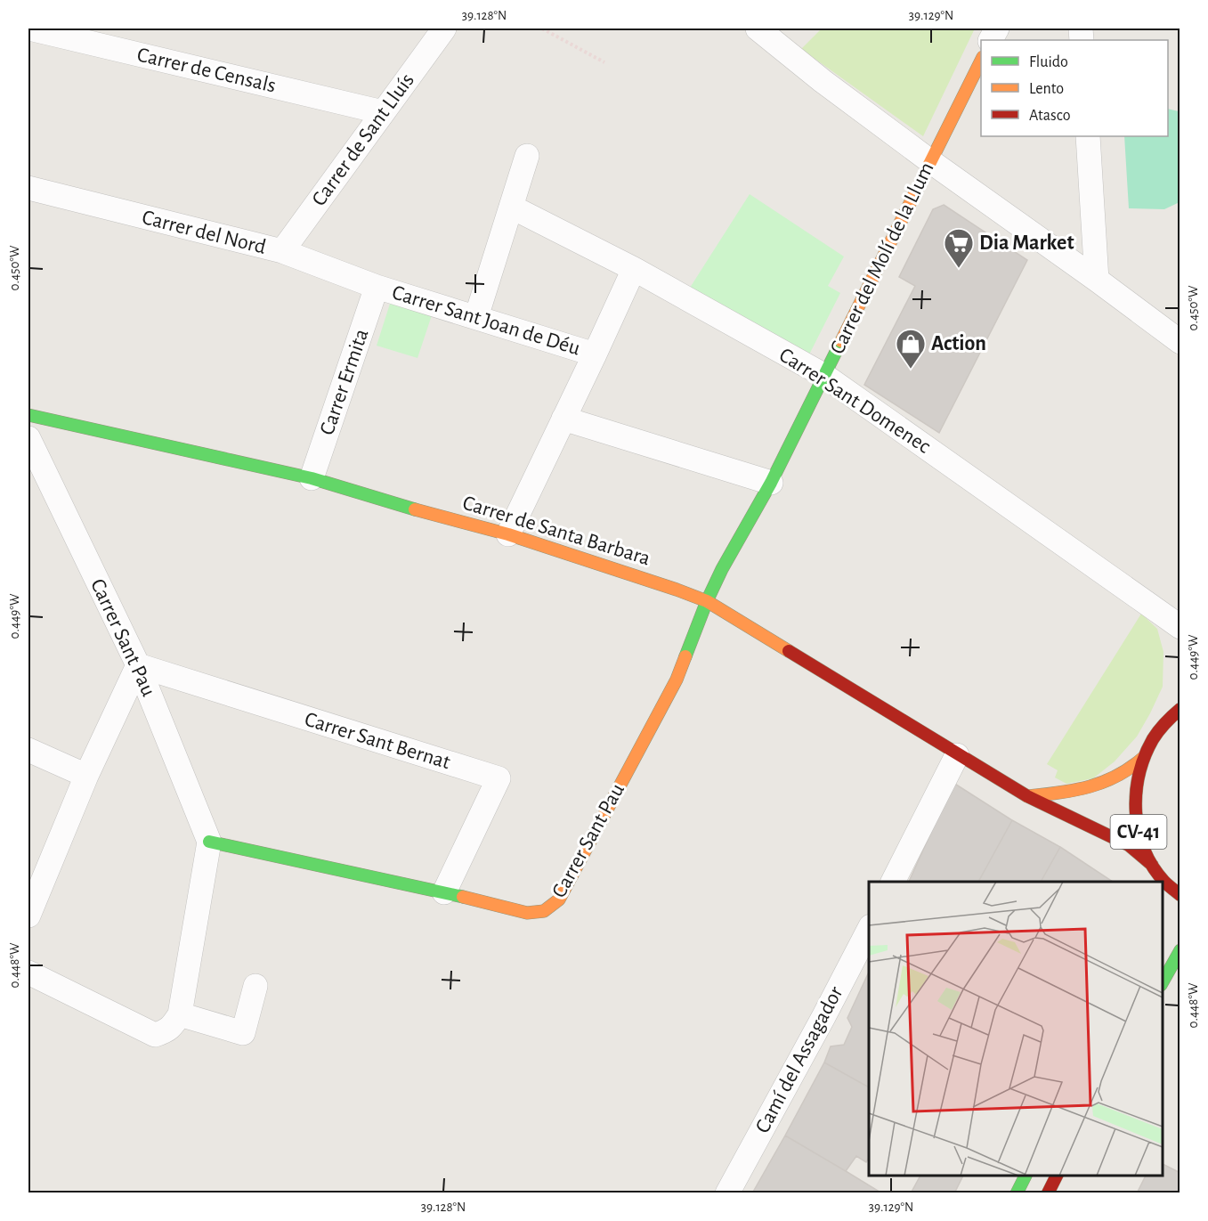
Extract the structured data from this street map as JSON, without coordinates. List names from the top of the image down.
{
  "streets": {
    "street": [
      "Carrer de Censals",
      "Carrer de Sant Lluís",
      "Carrer del Nord",
      "Carrer del Molí de la Llum",
      "Carrer Sant Joan de Déu",
      "Carrer Ermita",
      "Carrer Sant Domenec",
      "Carrer de Santa Barbara",
      "Carrer Sant Pau",
      "Carrer Sant Bernat",
      "CV-41",
      "Camí del Assagador"
    ]
  },
  "crossings": [
    ["Carrer de Censals", "Carrer de Sant Lluís"],
    ["Carrer de Sant Lluís", "Carrer del Nord"],
    ["Carrer del Nord", "Carrer Sant Joan de Déu"],
    ["Carrer del Nord", "Carrer Ermita"],
    ["Carrer del Molí de la Llum", "Carrer Sant Domenec"],
    ["Carrer del Molí de la Llum", "Carrer de Santa Barbara"],
    ["Carrer del Molí de la Llum", "Carrer Sant Pau"],
    ["Carrer Sant Joan de Déu", "Carrer Ermita"],
    ["Carrer Sant Joan de Déu", "Carrer Sant Domenec"],
    ["Carrer Sant Joan de Déu", "Carrer de Santa Barbara"],
    ["Carrer Ermita", "Carrer de Santa Barbara"],
    ["Carrer de Santa Barbara", "Carrer Sant Pau"],
    ["Carrer de Santa Barbara", "CV-41"],
    ["Carrer Sant Pau", "Carrer Sant Bernat"]
  ],
  "places": {
    "supermarket": ["Dia Market"],
    "shop": ["Action"]
  },
  "legend": ["Fluido", "Lento", "Atasco"],
  "coordinates": [
    "39.128°N",
    "39.129°N",
    "0.450°W",
    "0.449°W",
    "0.448°W"
  ]
}
